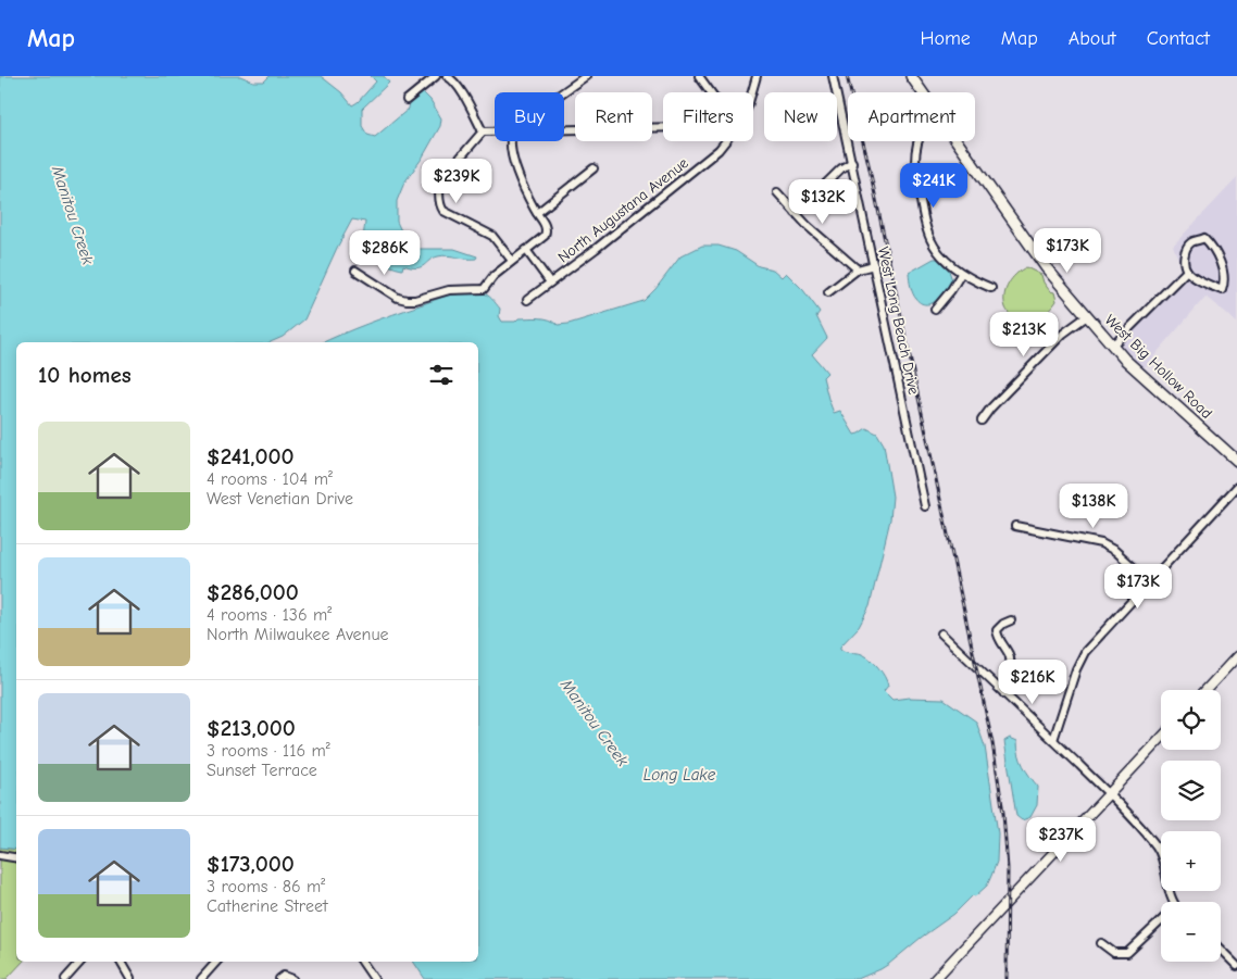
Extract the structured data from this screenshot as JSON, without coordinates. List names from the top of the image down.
{
  "streets": {
    "main road": ["West Big Hollow Road"],
    "street": ["North Augustana Avenue", "West Long Beach Drive"]
  },
  "water": ["Manitou Creek", "Long Lake"],
  "page": {
    "header": "Map",
    "nav": [
      "Home",
      "Map",
      "About",
      "Contact"
    ],
    "chip": [
      "Buy",
      "Rent",
      "Filters",
      "New",
      "Apartment"
    ],
    "price": [
      "$239K",
      "$241K",
      "$132K",
      "$173K",
      "$286K",
      "$213K",
      "$138K",
      "$173K",
      "$216K",
      "$237K"
    ],
    "heading": "10 homes",
    "list": [
      {
        "name": "$241,000",
        "note": "4 rooms · 104 m² · West Venetian Drive"
      },
      {
        "name": "$286,000",
        "note": "4 rooms · 136 m² · North Milwaukee Avenue"
      },
      {
        "name": "$213,000",
        "note": "3 rooms · 116 m² · Sunset Terrace"
      },
      {
        "name": "$173,000",
        "note": "3 rooms · 86 m² · Catherine Street"
      }
    ],
    "map_buttons": ["+", "−"]
  }
}
